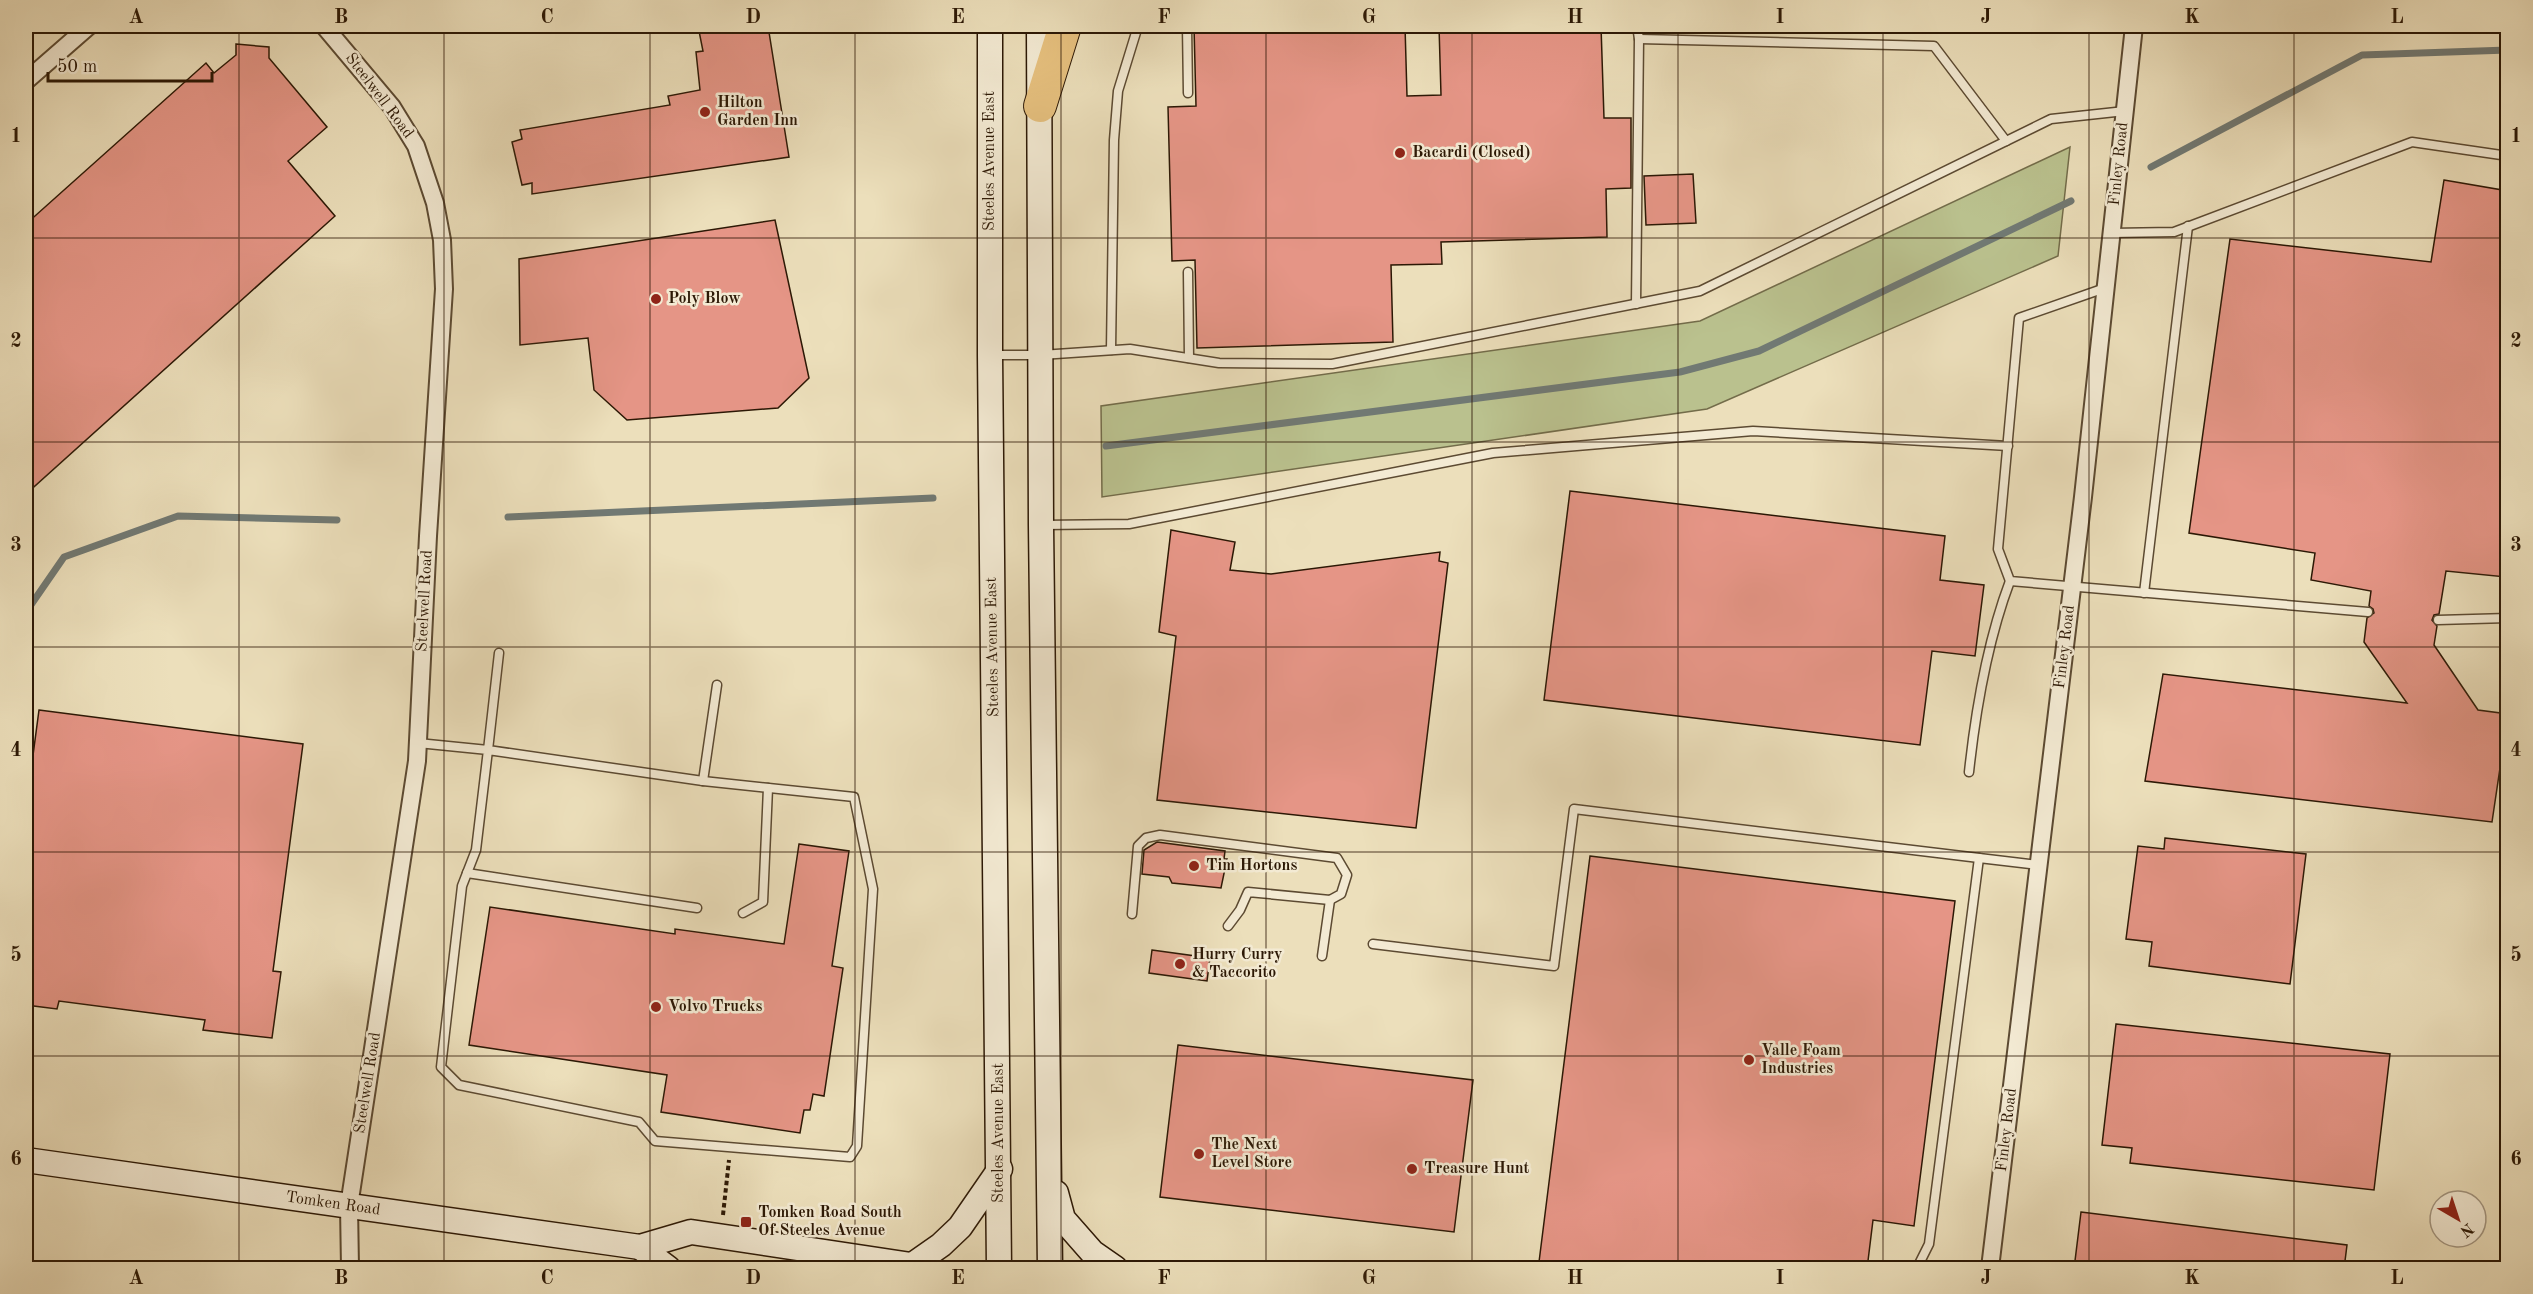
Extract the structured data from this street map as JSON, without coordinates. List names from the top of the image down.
{
  "streets": {
    "main road": ["Steeles Avenue East", "Tomken Road"],
    "street": ["Steelwell Road", "Finley Road"]
  },
  "crossings": [
    ["Steelwell Road", "Tomken Road"]
  ],
  "places": {
    "other": [
      "Hilton Garden Inn",
      "Bacardi (Closed)",
      "Poly Blow",
      "Tim Hortons",
      "Hurry Curry & Taccorito",
      "Volvo Trucks",
      "Valle Foam Industries",
      "The Next Level Store",
      "Treasure Hunt"
    ],
    "transit": ["Tomken Road South Of Steeles Avenue"]
  },
  "scale_bar": "50 m",
  "north": "bottom right",
  "grid": {
    "columns": [
      "A",
      "B",
      "C",
      "D",
      "E",
      "F",
      "G",
      "H",
      "I",
      "J",
      "K",
      "L"
    ],
    "rows": [
      "1",
      "2",
      "3",
      "4",
      "5",
      "6"
    ]
  }
}
